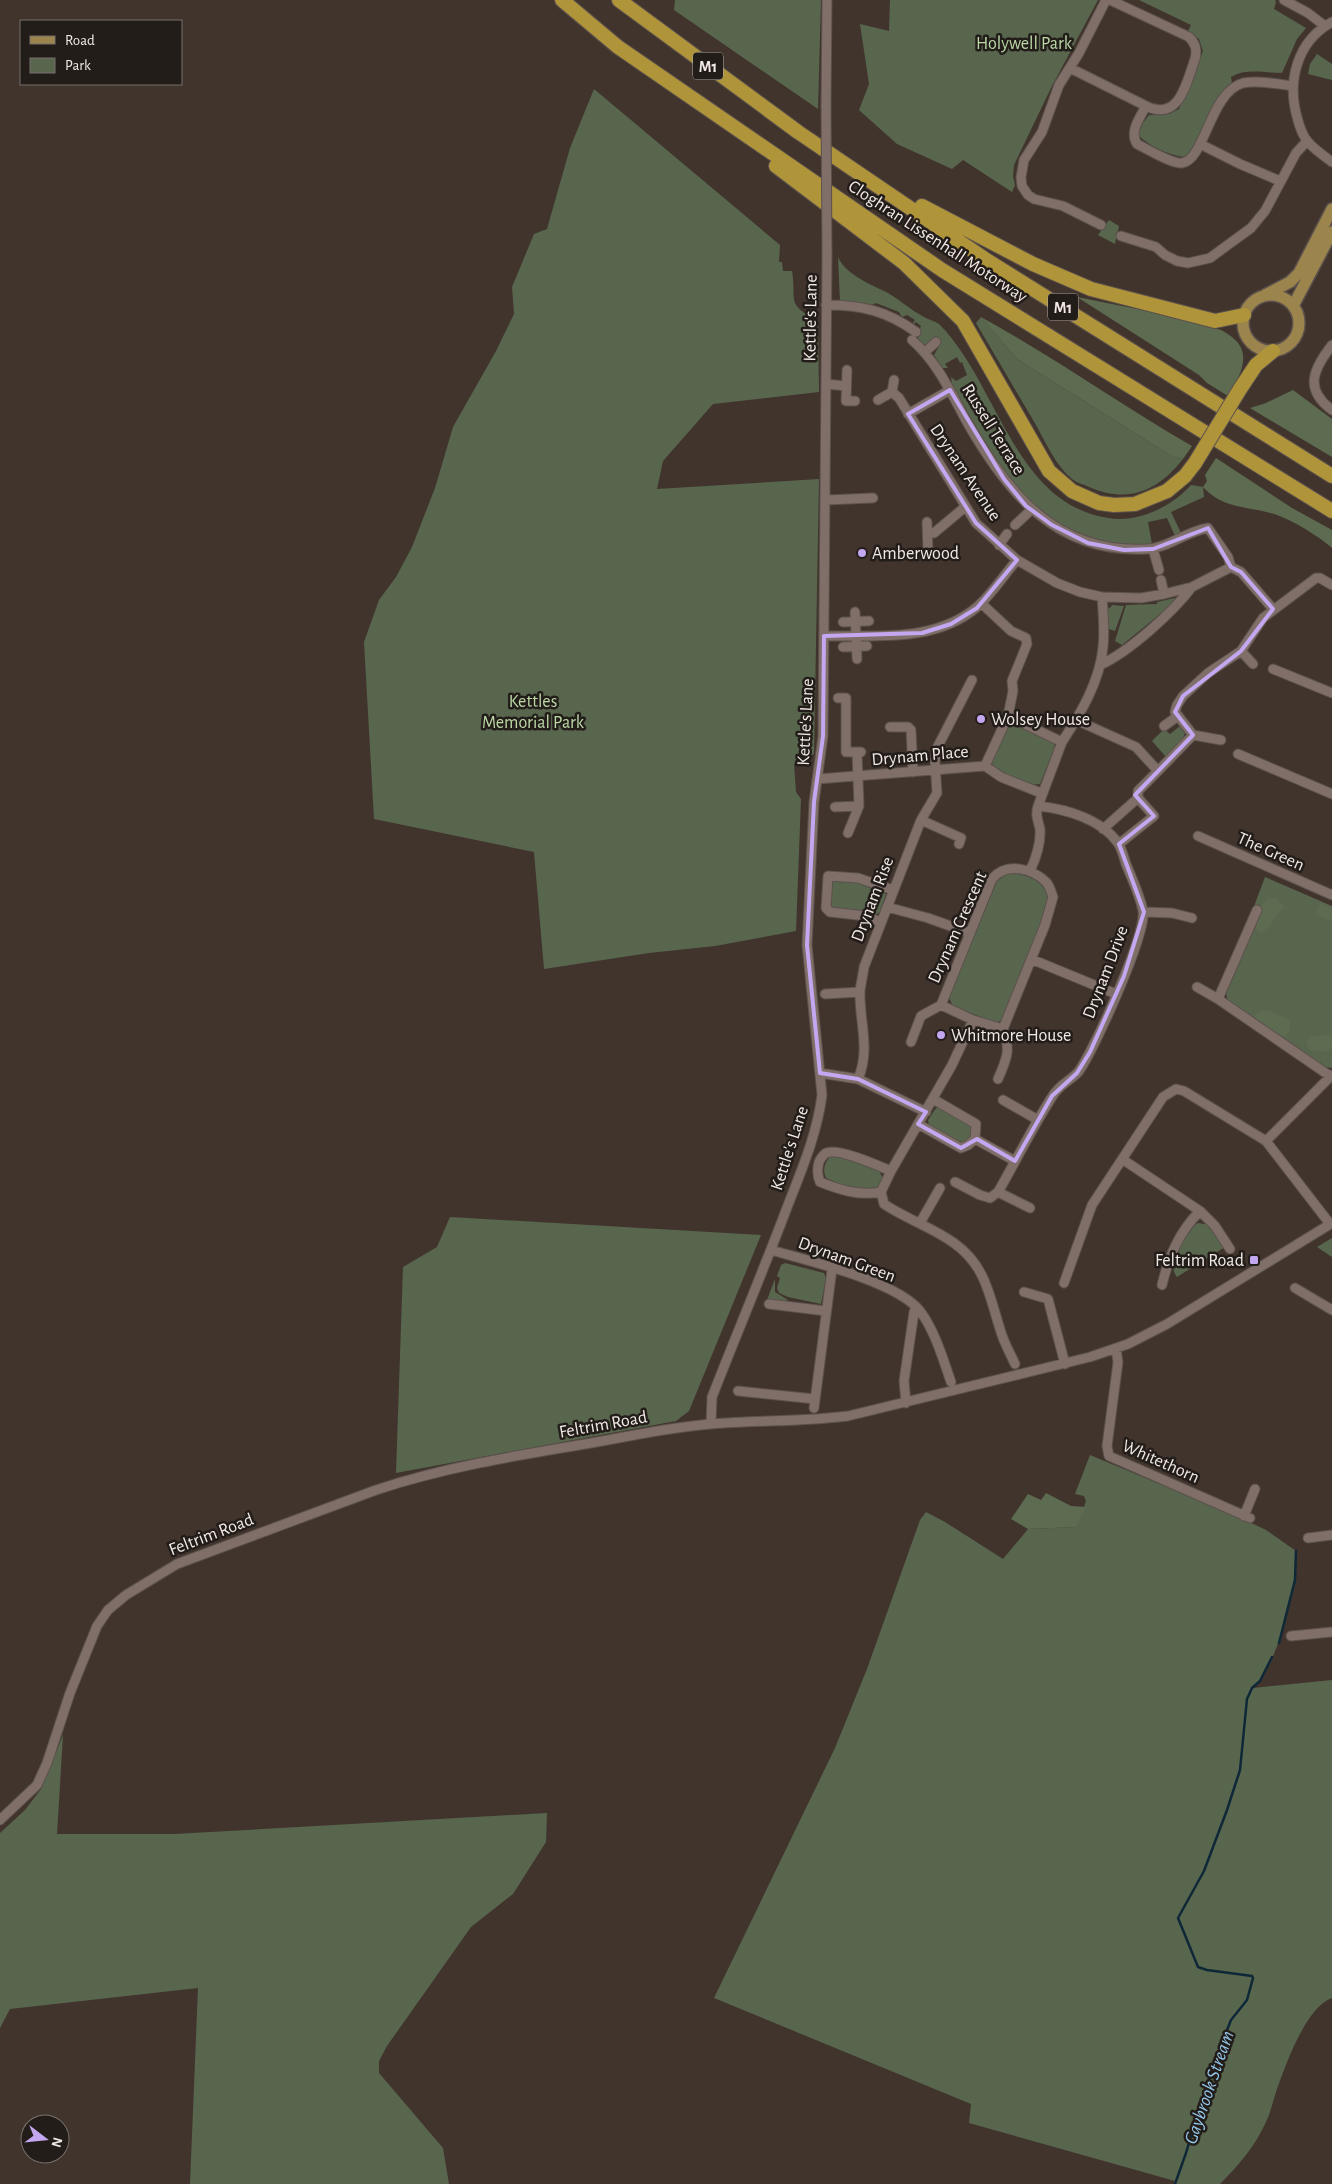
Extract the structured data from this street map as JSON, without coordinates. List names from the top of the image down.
{
  "streets": {
    "highway": ["M1", "Cloghran Lissenhall Motorway"],
    "street": [
      "Kettle's Lane",
      "Russell Terrace",
      "Drynam Avenue",
      "Drynam Place",
      "The Green",
      "Drynam Rise",
      "Drynam Crescent",
      "Drynam Drive",
      "Drynam Green",
      "Feltrim Road",
      "Whitethorn"
    ]
  },
  "crossings": [
    ["Kettle's Lane", "Russell Terrace"],
    ["Kettle's Lane", "Drynam Place"],
    ["Kettle's Lane", "Drynam Green"],
    ["Kettle's Lane", "Feltrim Road"],
    ["Russell Terrace", "Drynam Avenue"],
    ["Drynam Place", "Drynam Rise"],
    ["Feltrim Road", "Whitethorn"]
  ],
  "water": ["Gaybrook Stream"],
  "parks": ["Holywell Park", "Kettles Memorial Park"],
  "places": {
    "other": ["Amberwood", "Wolsey House", "Whitmore House"],
    "transit": ["Feltrim Road"]
  },
  "legend": ["Road", "Park"],
  "north": "right"
}
